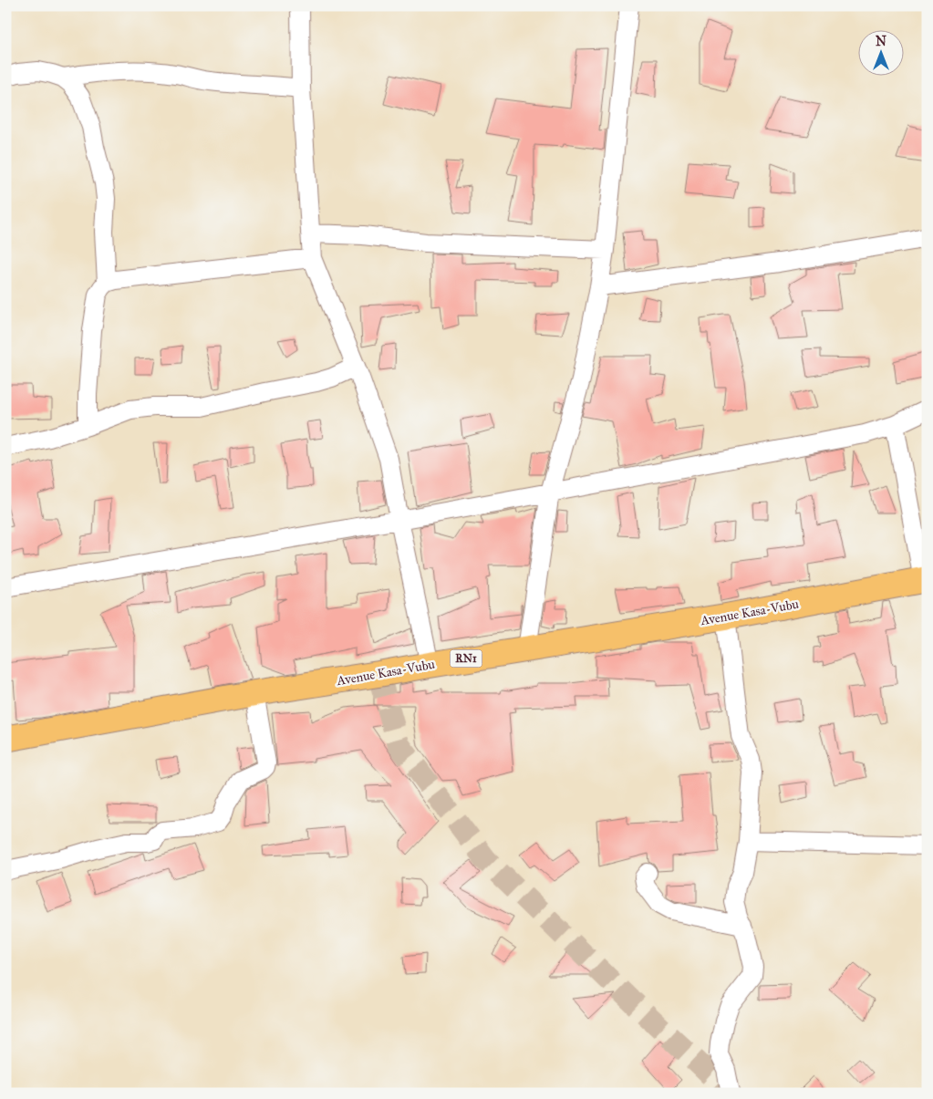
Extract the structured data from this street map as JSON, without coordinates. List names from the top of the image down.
{
  "streets": {
    "highway": ["Avenue Kasa-Vubu", "RN1"]
  },
  "north": "top"
}
